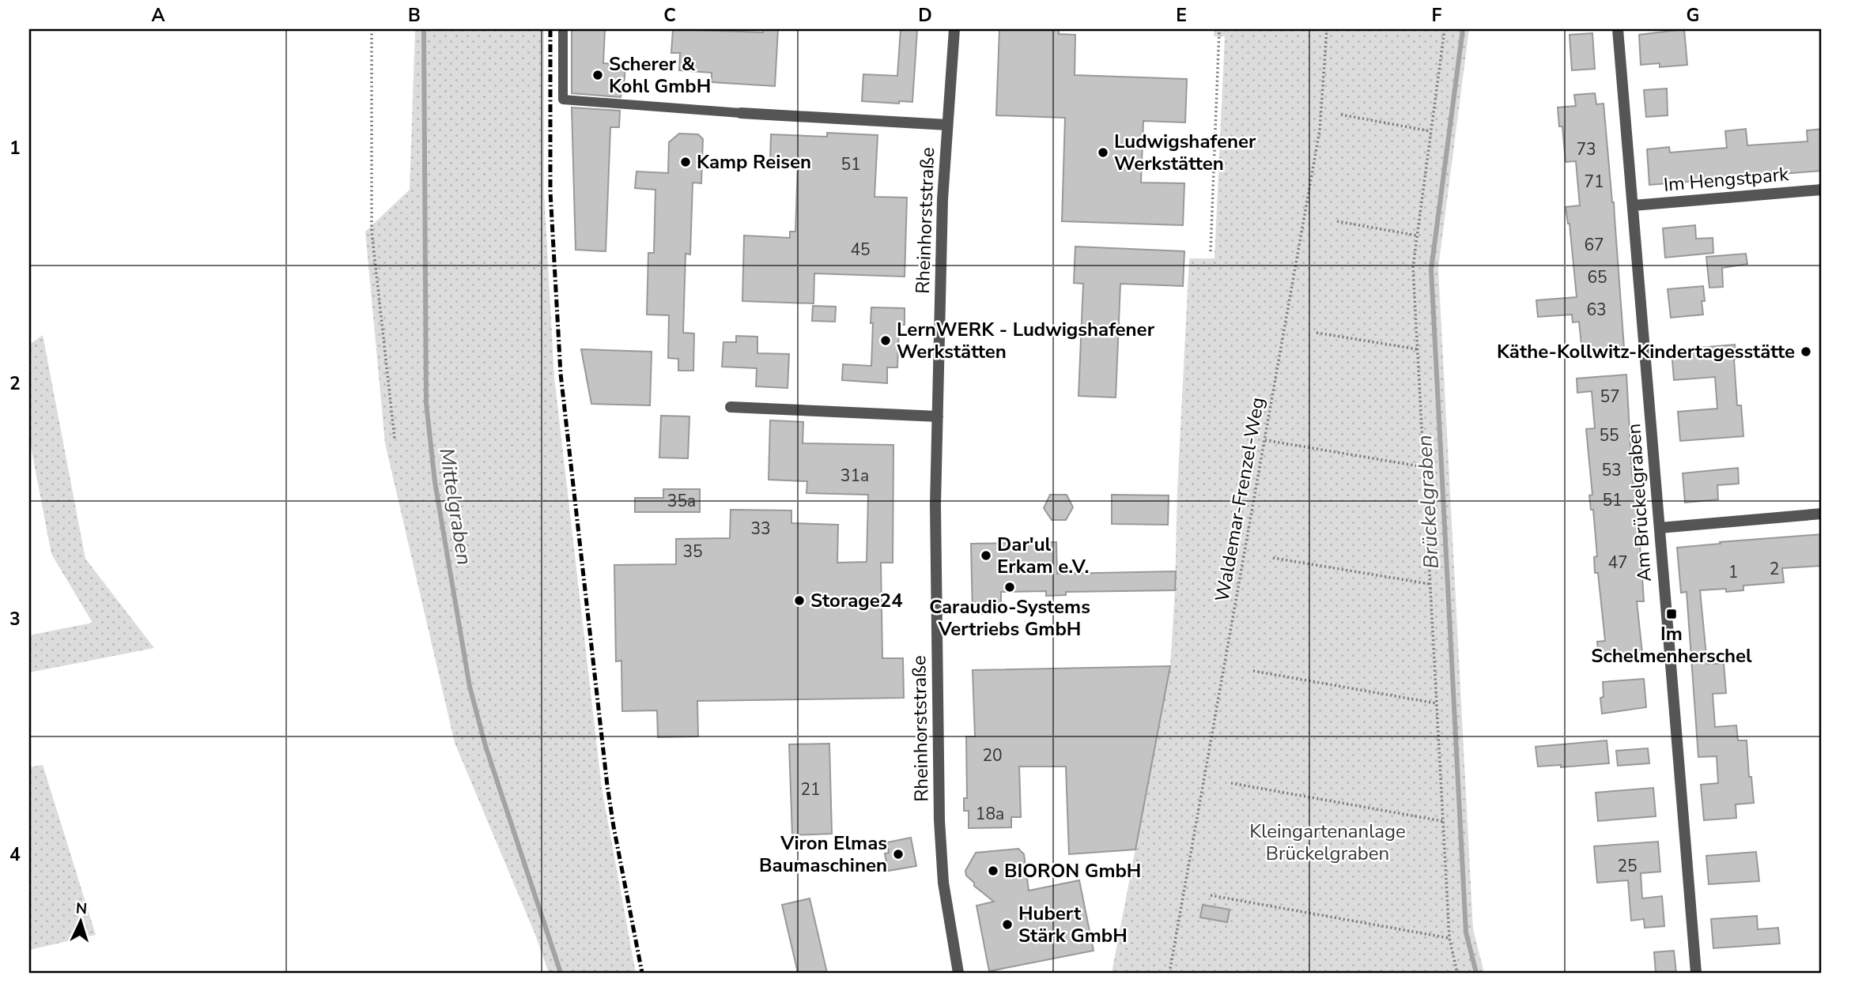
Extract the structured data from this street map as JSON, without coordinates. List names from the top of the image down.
{
  "streets": {
    "street": ["Im Hengstpark", "Rheinhorststraße", "Am Brückelgraben"],
    "path": ["Waldemar-Frenzel-Weg"]
  },
  "crossings": [
    ["Im Hengstpark", "Am Brückelgraben"]
  ],
  "water": ["Brückelgraben", "Mittelgraben"],
  "parks": ["Kleingartenanlage Brückelgraben"],
  "places": {
    "other": [
      "Scherer & Kohl GmbH",
      "Ludwigshafener Werkstätten",
      "Kamp Reisen",
      "LernWERK - Ludwigshafener Werkstätten",
      "Käthe-Kollwitz-Kindertagesstätte",
      "Dar'ul Erkam e.V.",
      "Caraudio-Systems Vertriebs GmbH",
      "Storage24",
      "Viron Elmas Baumaschinen",
      "BIORON GmbH",
      "Hubert Stärk GmbH"
    ],
    "transit": ["Im Schelmenherschel"]
  },
  "house_numbers": [
    "73",
    "51",
    "71",
    "67",
    "45",
    "65",
    "63",
    "57",
    "55",
    "53",
    "31a",
    "51",
    "35a",
    "33",
    "35",
    "47",
    "2",
    "1",
    "20",
    "21",
    "18a",
    "25"
  ],
  "north": "top",
  "grid": {
    "columns": [
      "A",
      "B",
      "C",
      "D",
      "E",
      "F",
      "G"
    ],
    "rows": [
      "1",
      "2",
      "3",
      "4"
    ]
  }
}
